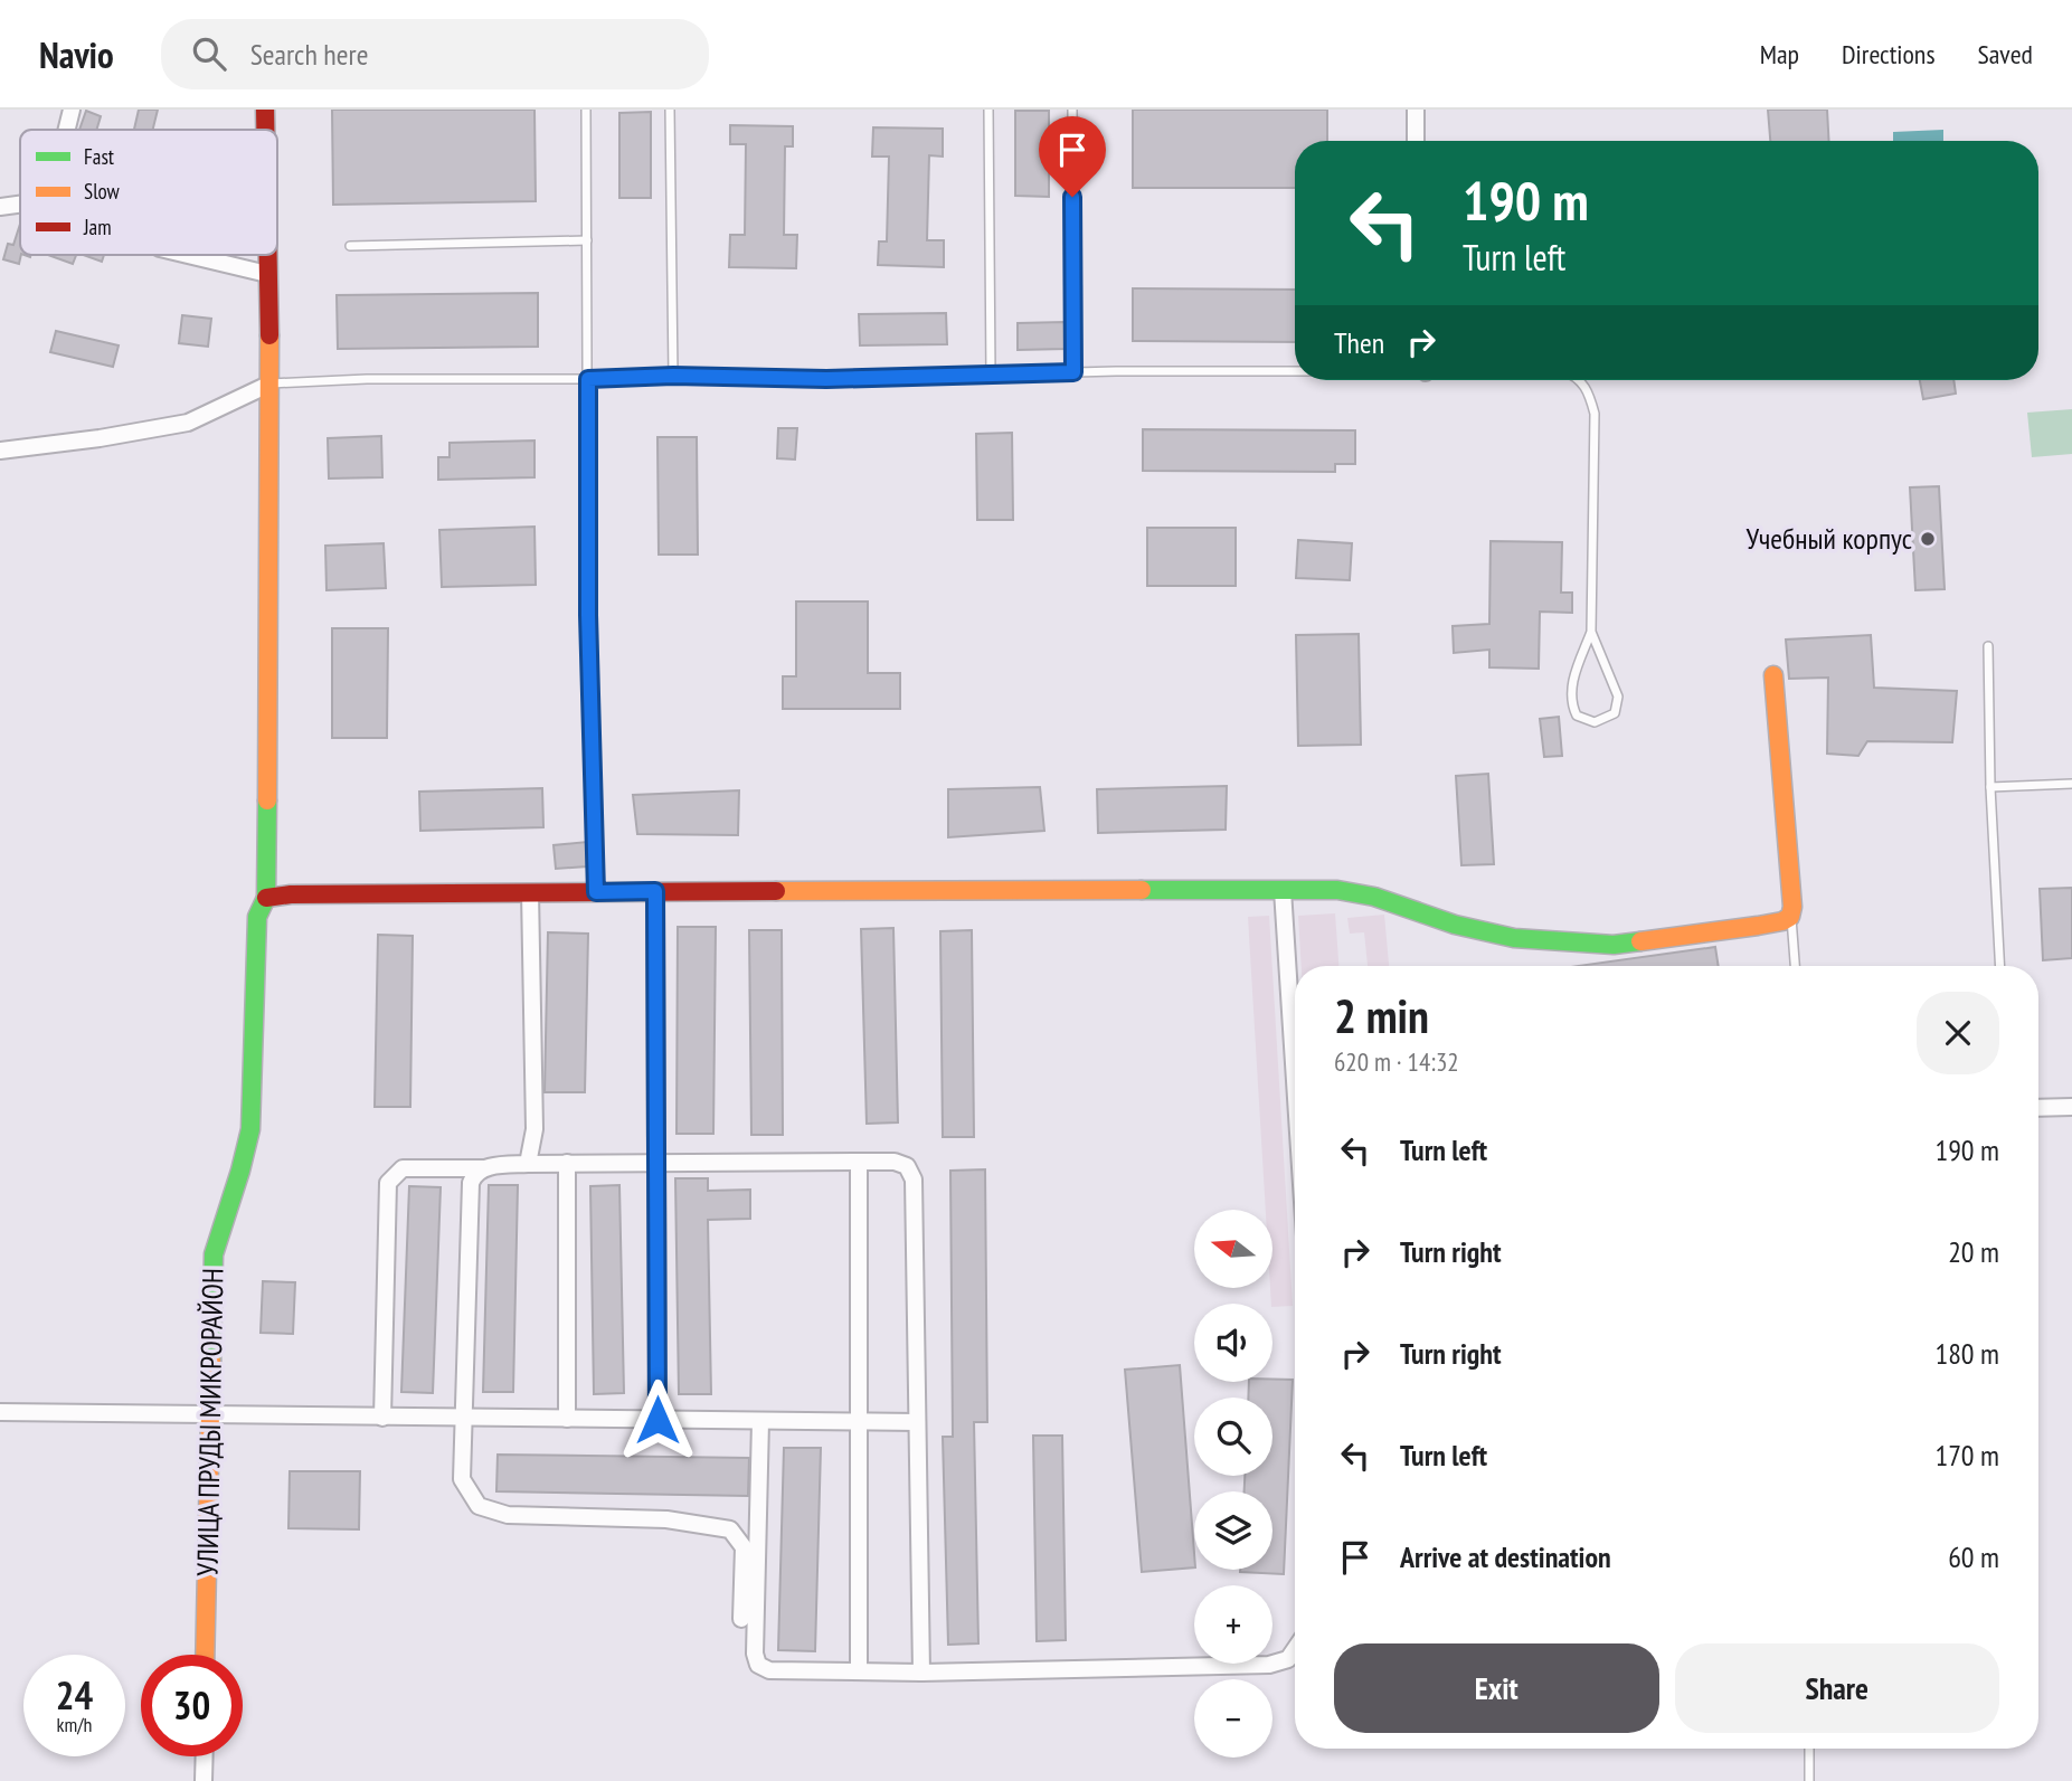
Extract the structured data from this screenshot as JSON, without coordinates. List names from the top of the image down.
{
  "streets": {
    "street": ["УЛИЦА ПРУДЫ МИКРОРАЙОН"]
  },
  "places": ["Учебный корпус"],
  "legend": ["Fast", "Slow", "Jam"],
  "north": "left",
  "page": {
    "header": "Navio",
    "search": "Search here",
    "nav": ["Map", "Directions", "Saved"],
    "turn": ["190 m", "Turn left"],
    "then": "Then",
    "heading": ["2 min", "620 m · 14:32"],
    "list": [
      {
        "name": "Turn left",
        "value": "190 m"
      },
      {
        "name": "Turn right",
        "value": "20 m"
      },
      {
        "name": "Turn right",
        "value": "180 m"
      },
      {
        "name": "Turn left",
        "value": "170 m"
      },
      {
        "name": "Arrive at destination",
        "value": "60 m"
      }
    ],
    "map_buttons": ["+", "−"],
    "buttons": ["Exit", "Share"],
    "speed": "24 km/h",
    "limit": "30"
  }
}
